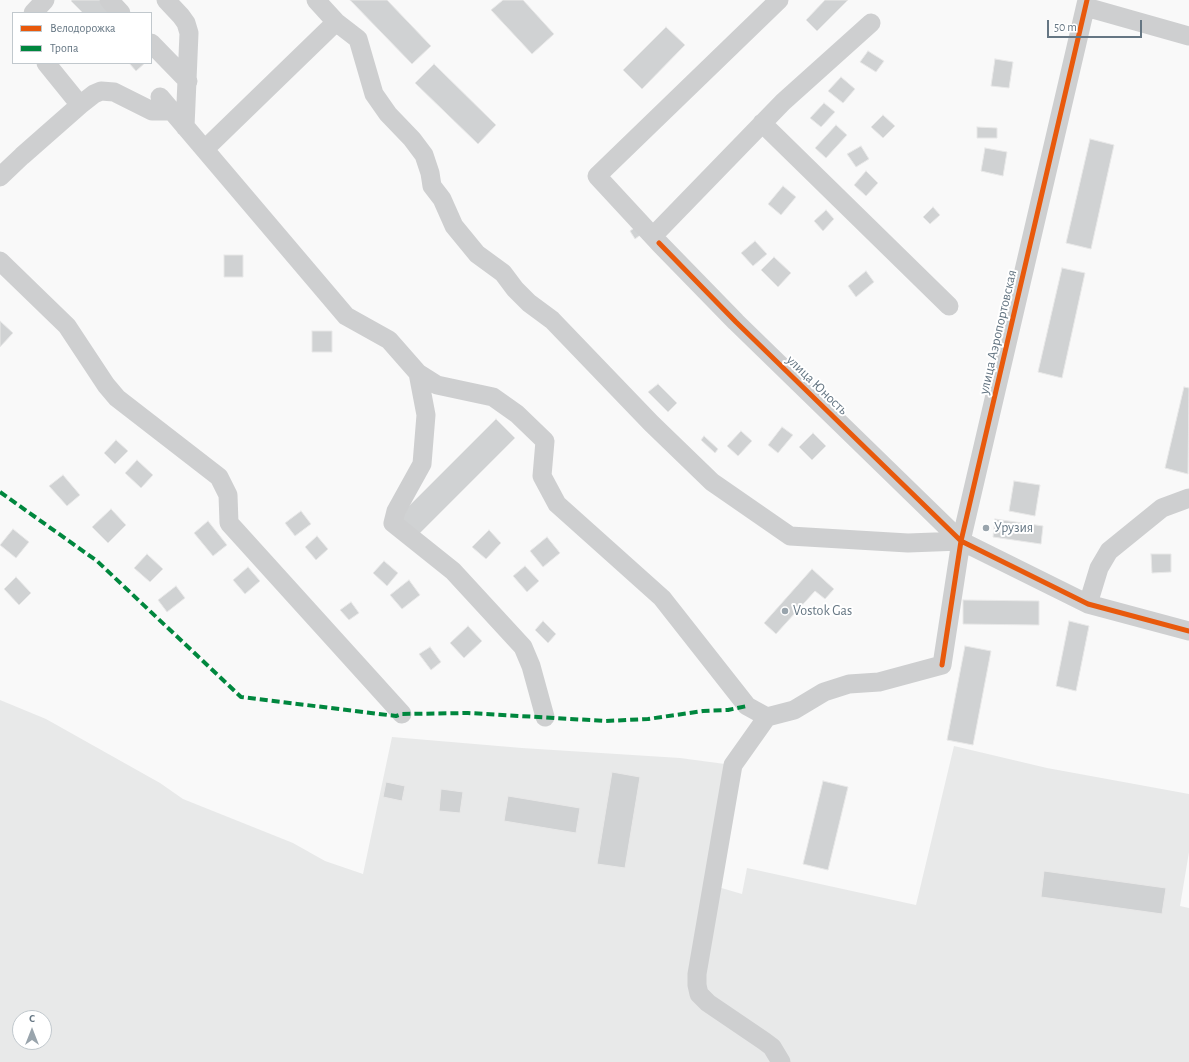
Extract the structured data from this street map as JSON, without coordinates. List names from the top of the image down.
{
  "streets": {
    "street": ["улица Аэропортовская", "улица Юность"]
  },
  "crossings": [
    ["улица Аэропортовская", "улица Юность"]
  ],
  "places": ["Урузия", "Vostok Gas"],
  "legend": ["Велодорожка", "Тропа"],
  "scale_bar": "50 m",
  "north": "top"
}
